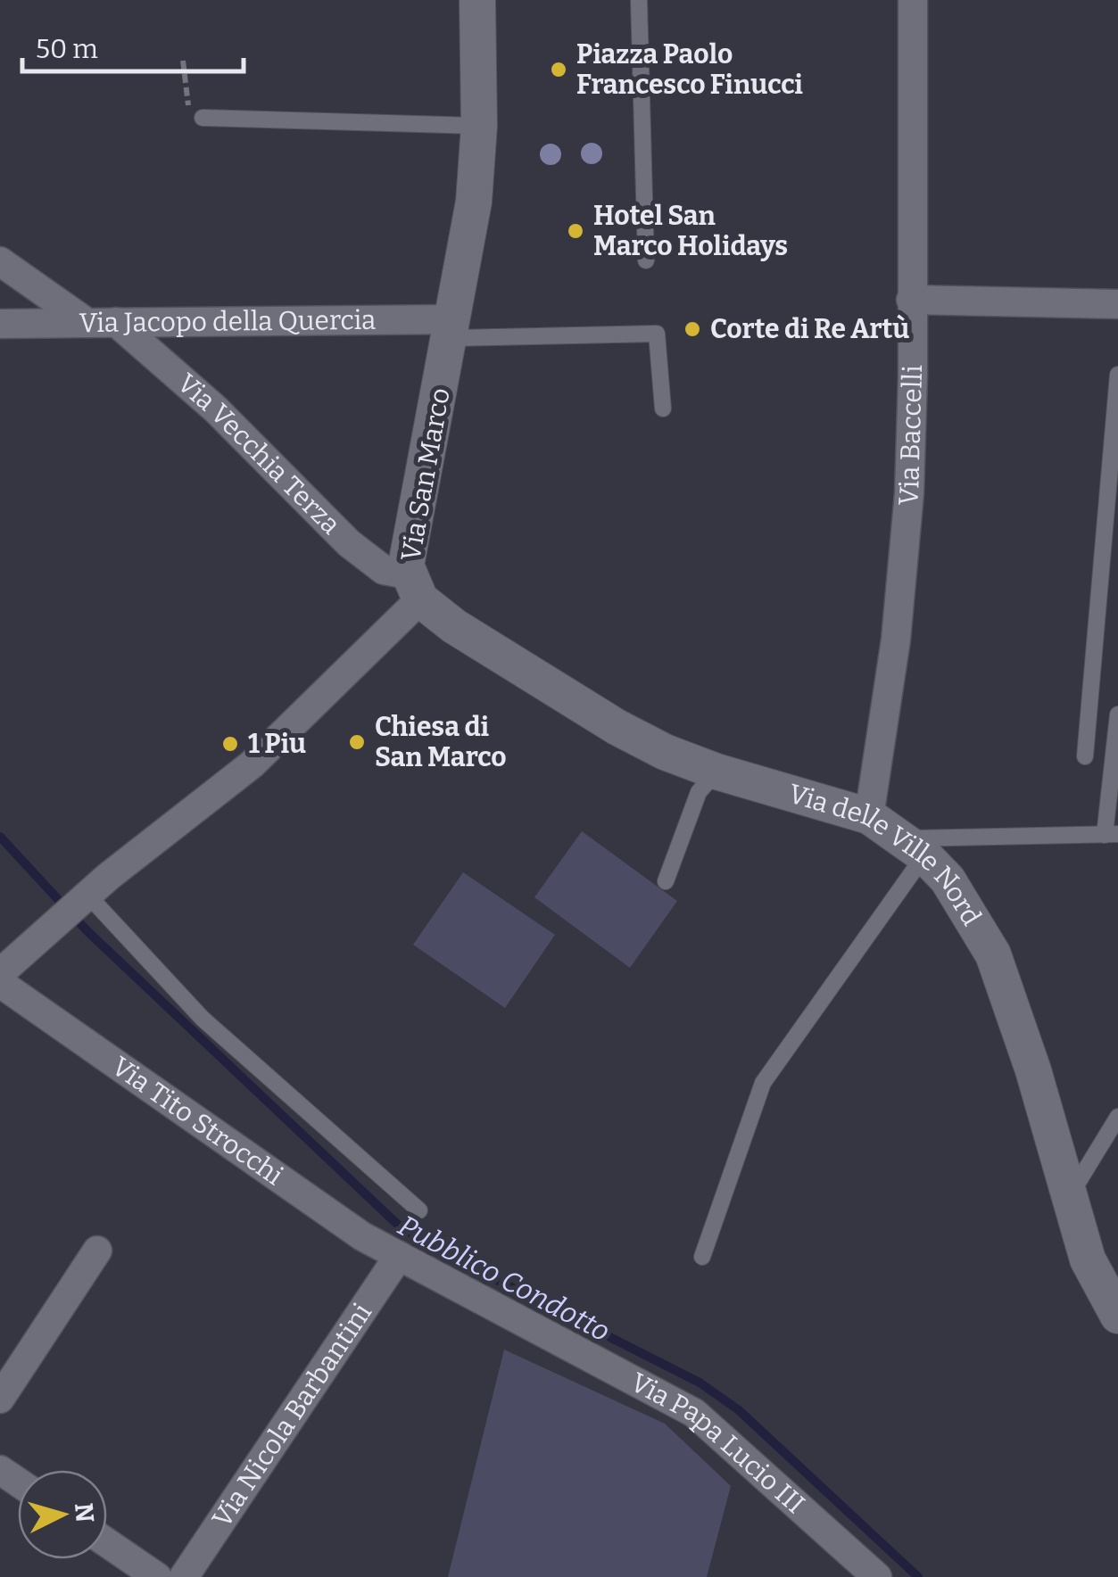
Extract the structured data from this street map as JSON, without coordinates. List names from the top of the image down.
{
  "streets": {
    "street": [
      "Via Jacopo della Quercia",
      "Via Baccelli",
      "Via Vecchia Terza",
      "Via San Marco",
      "Via delle Ville Nord",
      "Via Tito Strocchi",
      "Via Nicola Barbantini",
      "Via Papa Lucio III"
    ]
  },
  "crossings": [
    ["Via Jacopo della Quercia", "Via Vecchia Terza"],
    ["Via Jacopo della Quercia", "Via San Marco"],
    ["Via Baccelli", "Via delle Ville Nord"],
    ["Via Vecchia Terza", "Via San Marco"],
    ["Via Vecchia Terza", "Via delle Ville Nord"],
    ["Via San Marco", "Via delle Ville Nord"],
    ["Via Tito Strocchi", "Via Nicola Barbantini"],
    ["Via Tito Strocchi", "Via Papa Lucio III"],
    ["Via Nicola Barbantini", "Via Papa Lucio III"]
  ],
  "water": ["Pubblico Condotto"],
  "places": [
    "Piazza Paolo Francesco Finucci",
    "Hotel San Marco Holidays",
    "Corte di Re Artù",
    "Chiesa di San Marco",
    "1 Piu"
  ],
  "scale_bar": "50 m",
  "north": "right"
}
